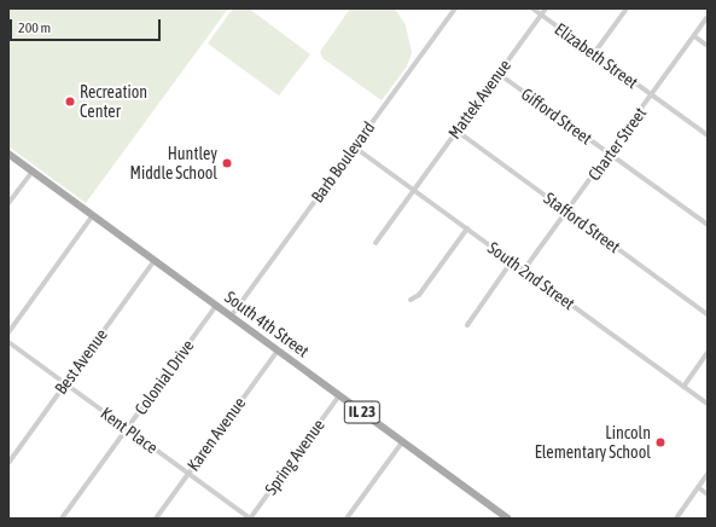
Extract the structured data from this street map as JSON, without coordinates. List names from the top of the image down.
{
  "streets": {
    "main road": ["South 4th Street", "IL 23"],
    "street": [
      "Elizabeth Street",
      "Mattek Avenue",
      "Gifford Street",
      "Charter Street",
      "Barb Boulevard",
      "Stafford Street",
      "South 2nd Street",
      "Best Avenue",
      "Colonial Drive",
      "Kent Place",
      "Karen Avenue",
      "Spring Avenue"
    ]
  },
  "crossings": [
    ["Elizabeth Street", "Mattek Avenue"],
    ["Elizabeth Street", "Charter Street"],
    ["Mattek Avenue", "Gifford Street"],
    ["Mattek Avenue", "Stafford Street"],
    ["Mattek Avenue", "South 2nd Street"],
    ["Gifford Street", "Charter Street"],
    ["Charter Street", "Stafford Street"],
    ["Charter Street", "South 2nd Street"],
    ["Barb Boulevard", "South 2nd Street"],
    ["Barb Boulevard", "South 4th Street"],
    ["South 4th Street", "Best Avenue"],
    ["South 4th Street", "Colonial Drive"],
    ["South 4th Street", "Karen Avenue"],
    ["South 4th Street", "Spring Avenue"],
    ["Best Avenue", "Kent Place"],
    ["Colonial Drive", "Kent Place"],
    ["Kent Place", "Karen Avenue"],
    ["Kent Place", "Spring Avenue"]
  ],
  "places": ["Recreation Center", "Huntley Middle School", "Lincoln Elementary School"],
  "scale_bar": "200 m"
}
